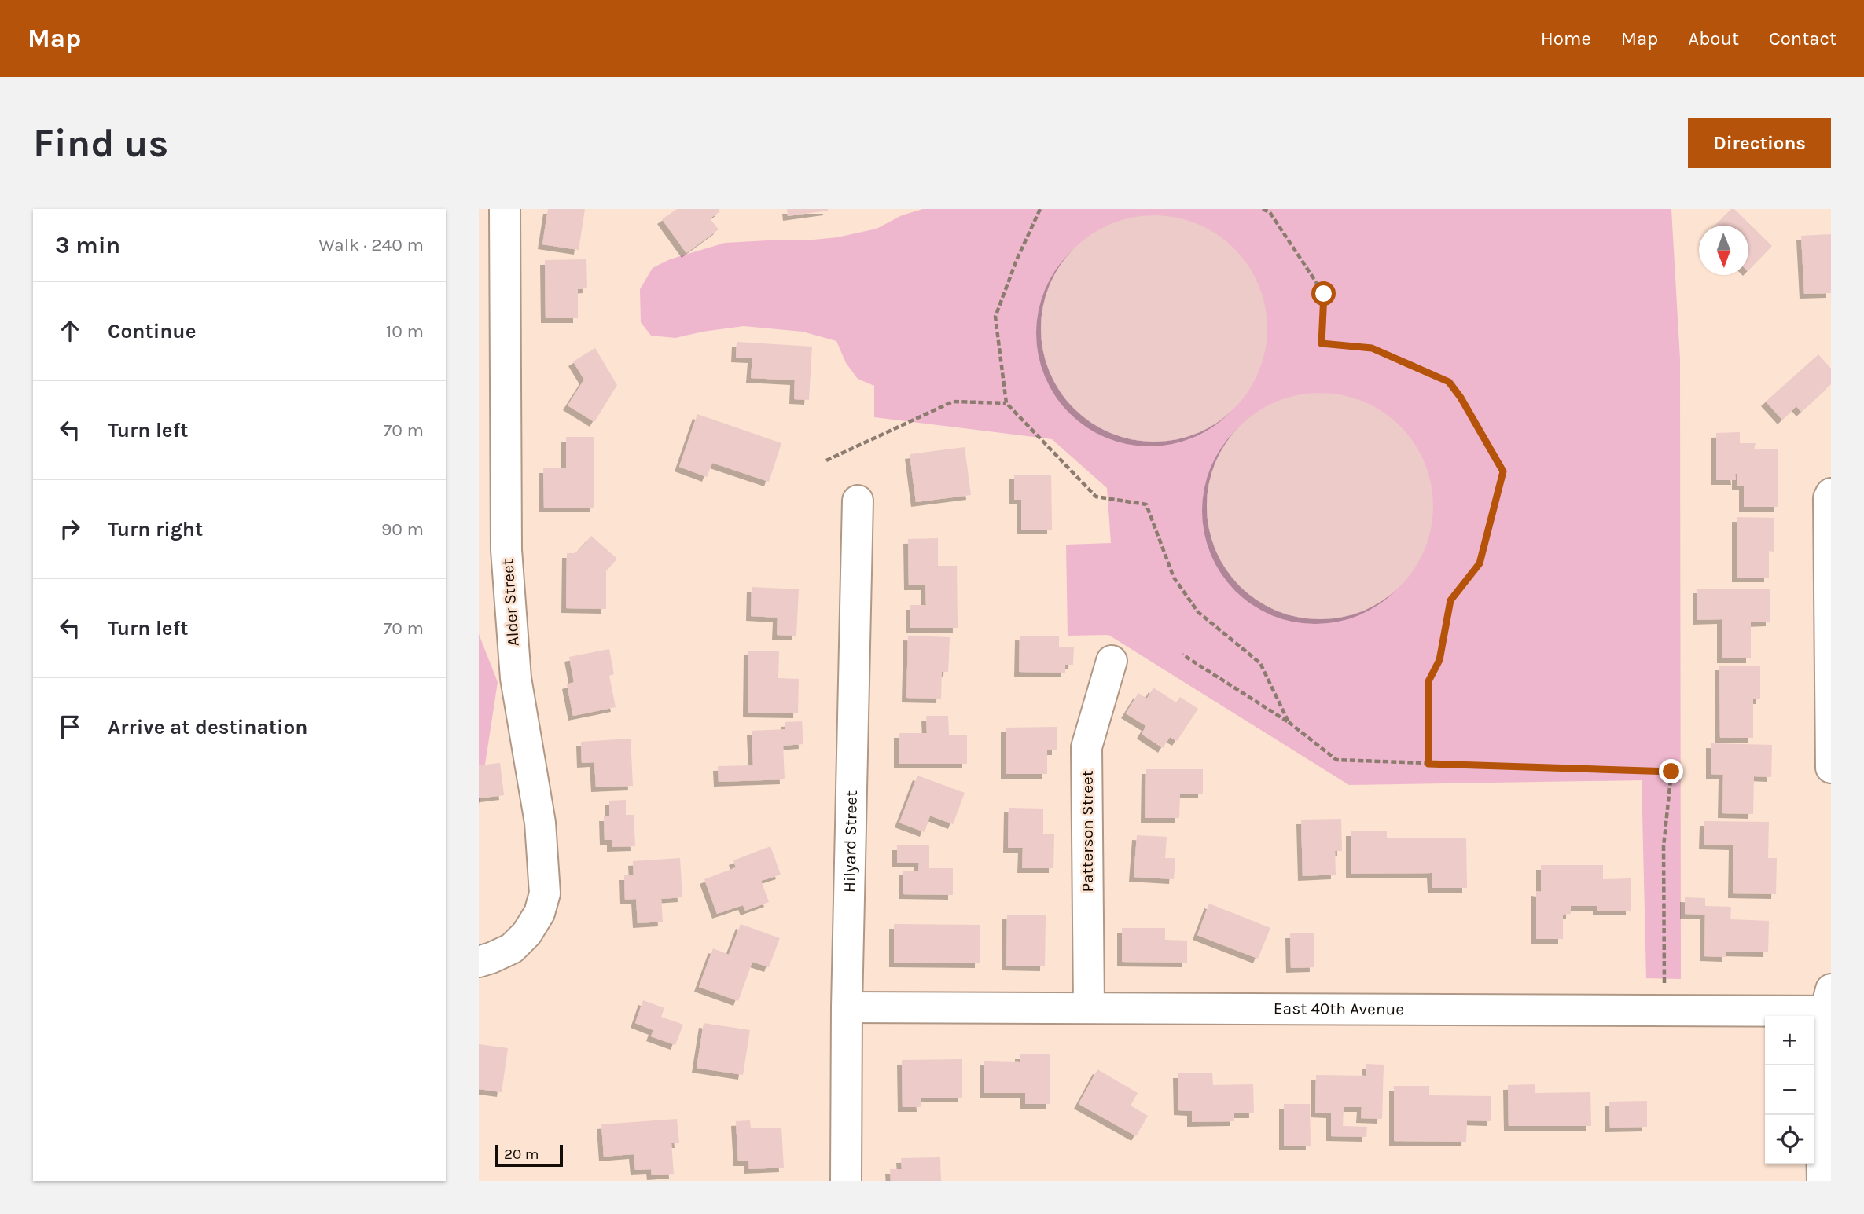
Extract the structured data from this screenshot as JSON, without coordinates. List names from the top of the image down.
{
  "streets": {
    "street": [
      "Alder Street",
      "Patterson Street",
      "Hilyard Street",
      "East 40th Avenue"
    ]
  },
  "crossings": [
    ["Patterson Street", "East 40th Avenue"],
    ["Hilyard Street", "East 40th Avenue"]
  ],
  "scale_bar": "20 m",
  "north": "bottom",
  "page": {
    "header": "Map",
    "nav": [
      "Home",
      "Map",
      "About",
      "Contact"
    ],
    "buttons": "Directions",
    "title": "Find us",
    "heading": ["3 min", "Walk · 240 m"],
    "list": [
      ["Continue", "10 m"],
      ["Turn left", "70 m"],
      ["Turn right", "90 m"],
      ["Turn left", "70 m"],
      "Arrive at destination"
    ],
    "map_buttons": ["+", "−"],
    "scale": "20 m"
  }
}
